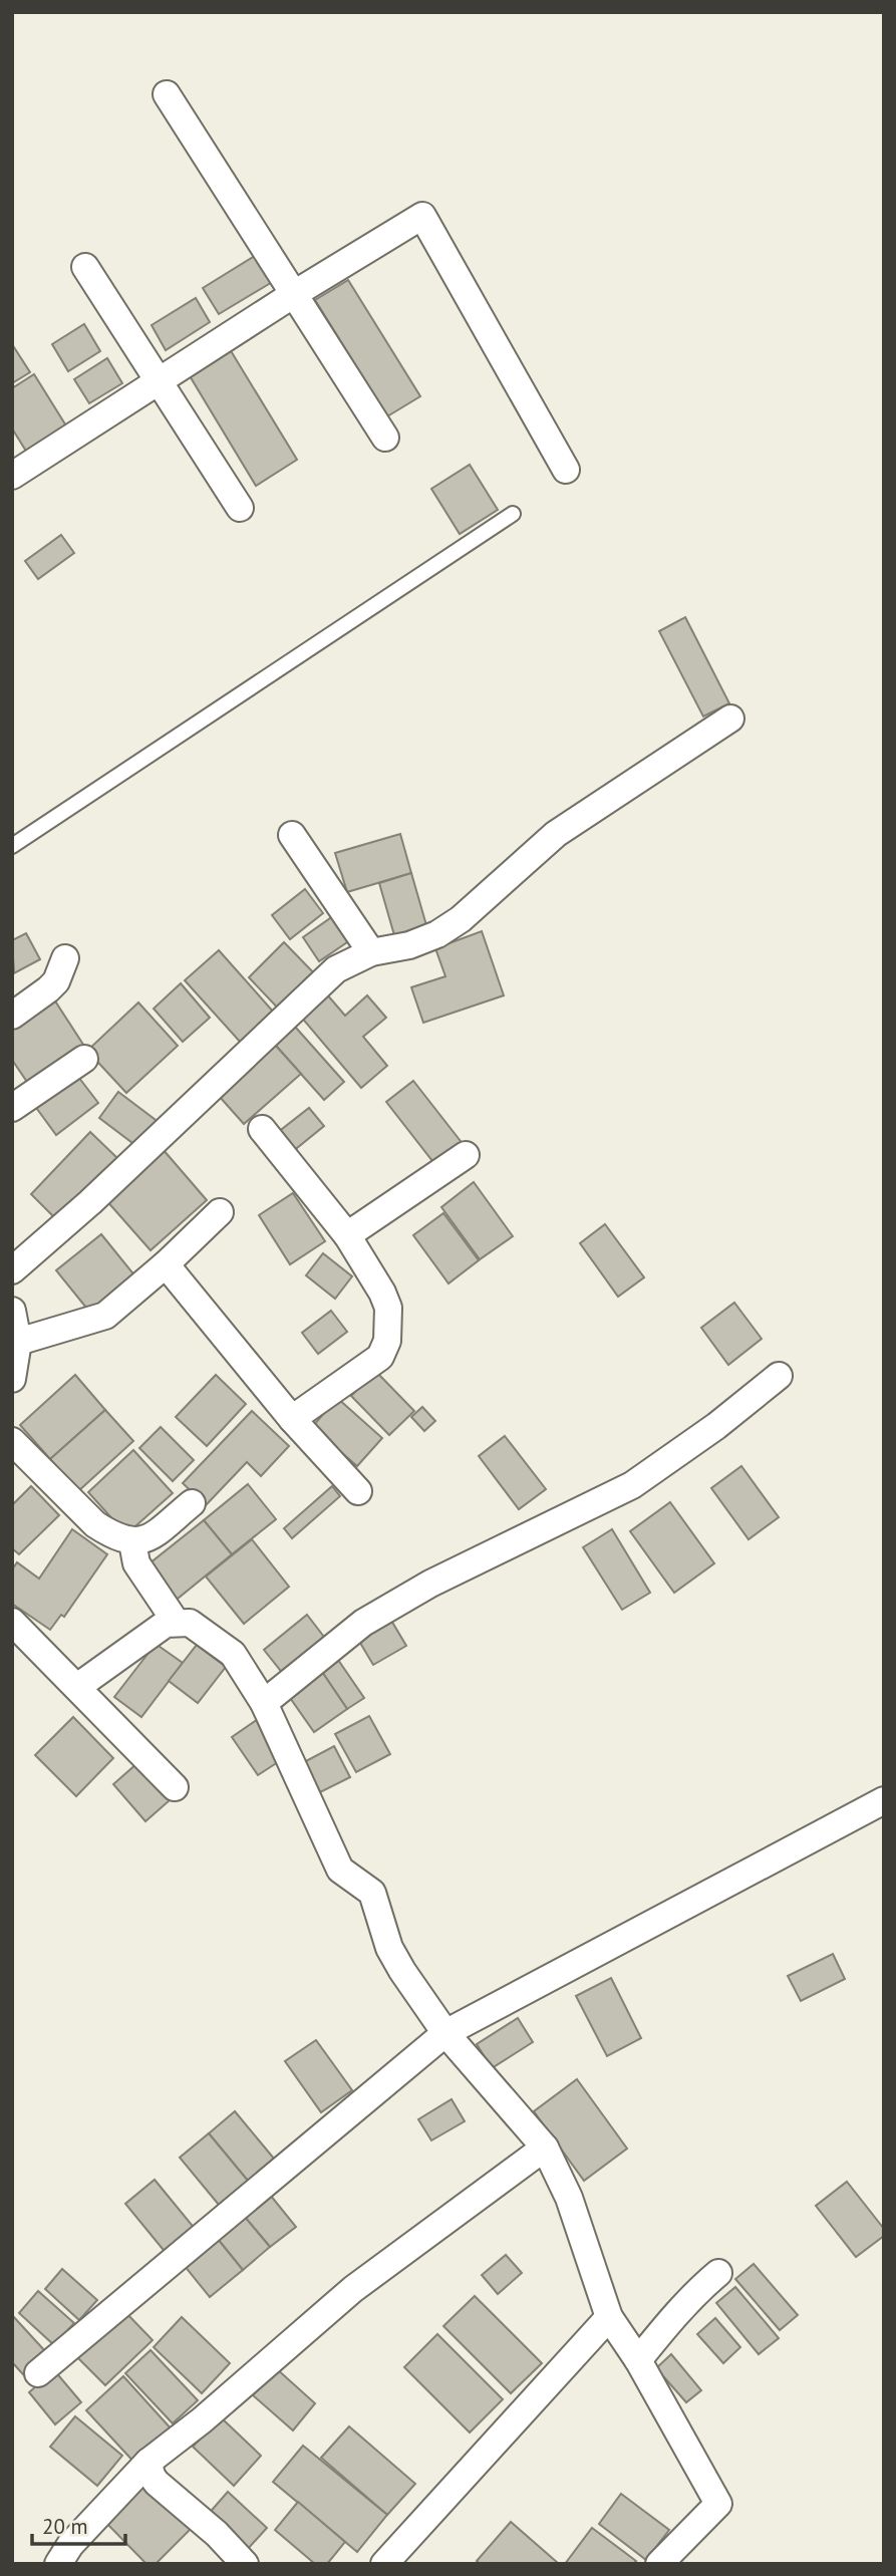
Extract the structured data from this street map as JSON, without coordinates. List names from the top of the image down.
{
  "scale_bar": "20 m"
}
